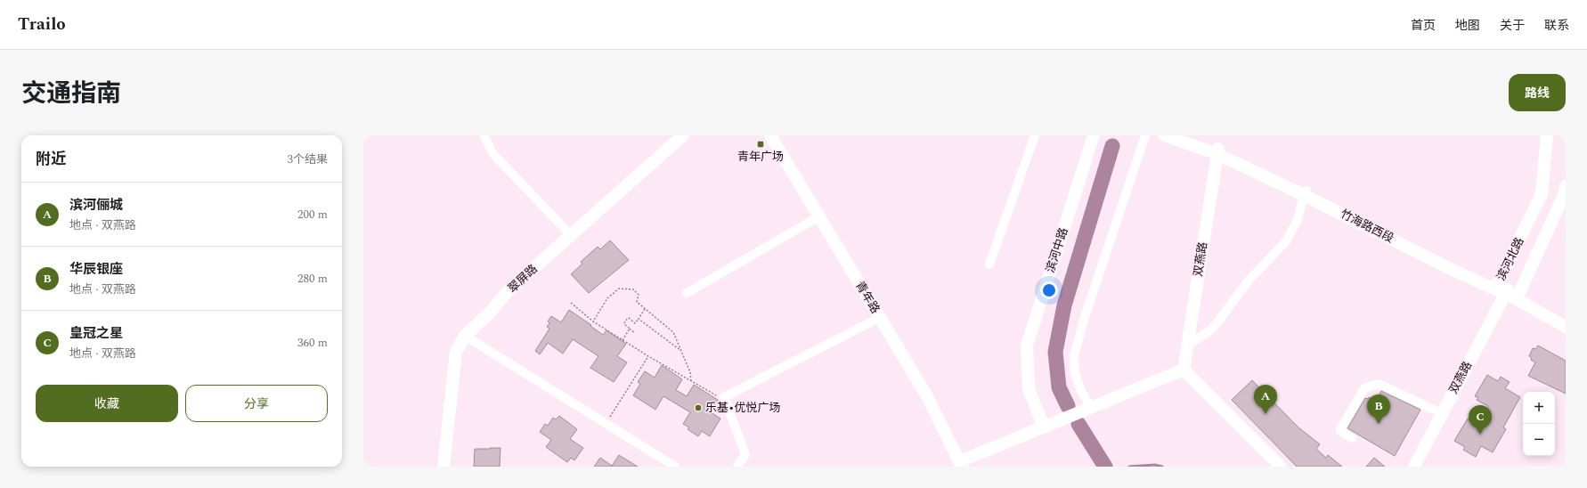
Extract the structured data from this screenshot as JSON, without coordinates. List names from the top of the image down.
{
  "streets": {
    "street": [
      "竹海路西段",
      "滨河中路",
      "双燕路",
      "滨河北路",
      "翠屏路",
      "青年路"
    ]
  },
  "crossings": [
    ["竹海路西段", "双燕路"],
    ["竹海路西段", "滨河北路"],
    ["滨河中路", "青年路"],
    ["双燕路", "滨河北路"]
  ],
  "places": {
    "transit": ["青年广场"],
    "other": ["乐基•优悦广场"]
  },
  "page": {
    "header": "Trailo",
    "nav": [
      "首页",
      "地图",
      "关于",
      "联系"
    ],
    "title": "交通指南",
    "buttons": [
      "路线",
      ["收藏", "分享"]
    ],
    "heading": ["附近", "3个结果"],
    "list": [
      {
        "mark": "A",
        "name": "滨河俪城",
        "note": "地点 · 双燕路",
        "value": "200 m"
      },
      {
        "mark": "B",
        "name": "华辰银座",
        "note": "地点 · 双燕路",
        "value": "280 m"
      },
      {
        "mark": "C",
        "name": "皇冠之星",
        "note": "地点 · 双燕路",
        "value": "360 m"
      }
    ],
    "pins": ["A", "B", "C"],
    "map_buttons": ["+", "−"]
  }
}
